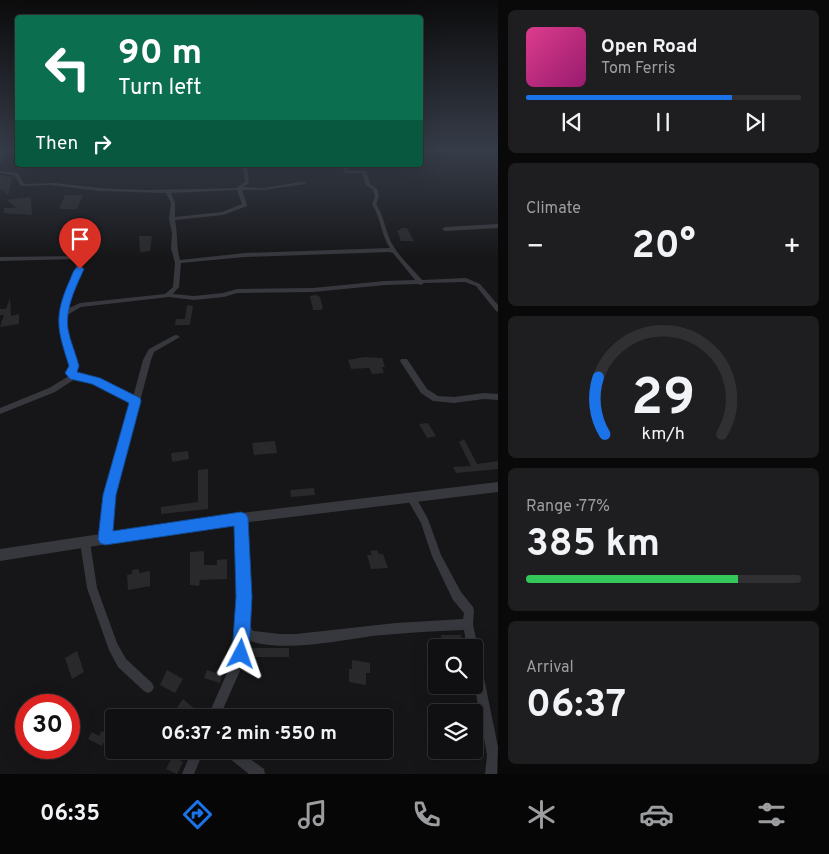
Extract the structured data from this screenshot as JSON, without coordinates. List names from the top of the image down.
{
  "page": {
    "turn": ["90 m", "Turn left"],
    "song": ["Open Road", "Tom Ferris"],
    "then": "Then",
    "tile": [
      "Climate",
      ["Range · 77%", "385 km"],
      ["Arrival", "06:37"]
    ],
    "heat": ["−", "20°", "+"],
    "limit": "30",
    "trip": "06:37 · 2 min · 550 m",
    "tabs": "06:35",
    "gauge": ["29", "km/h"]
  }
}
